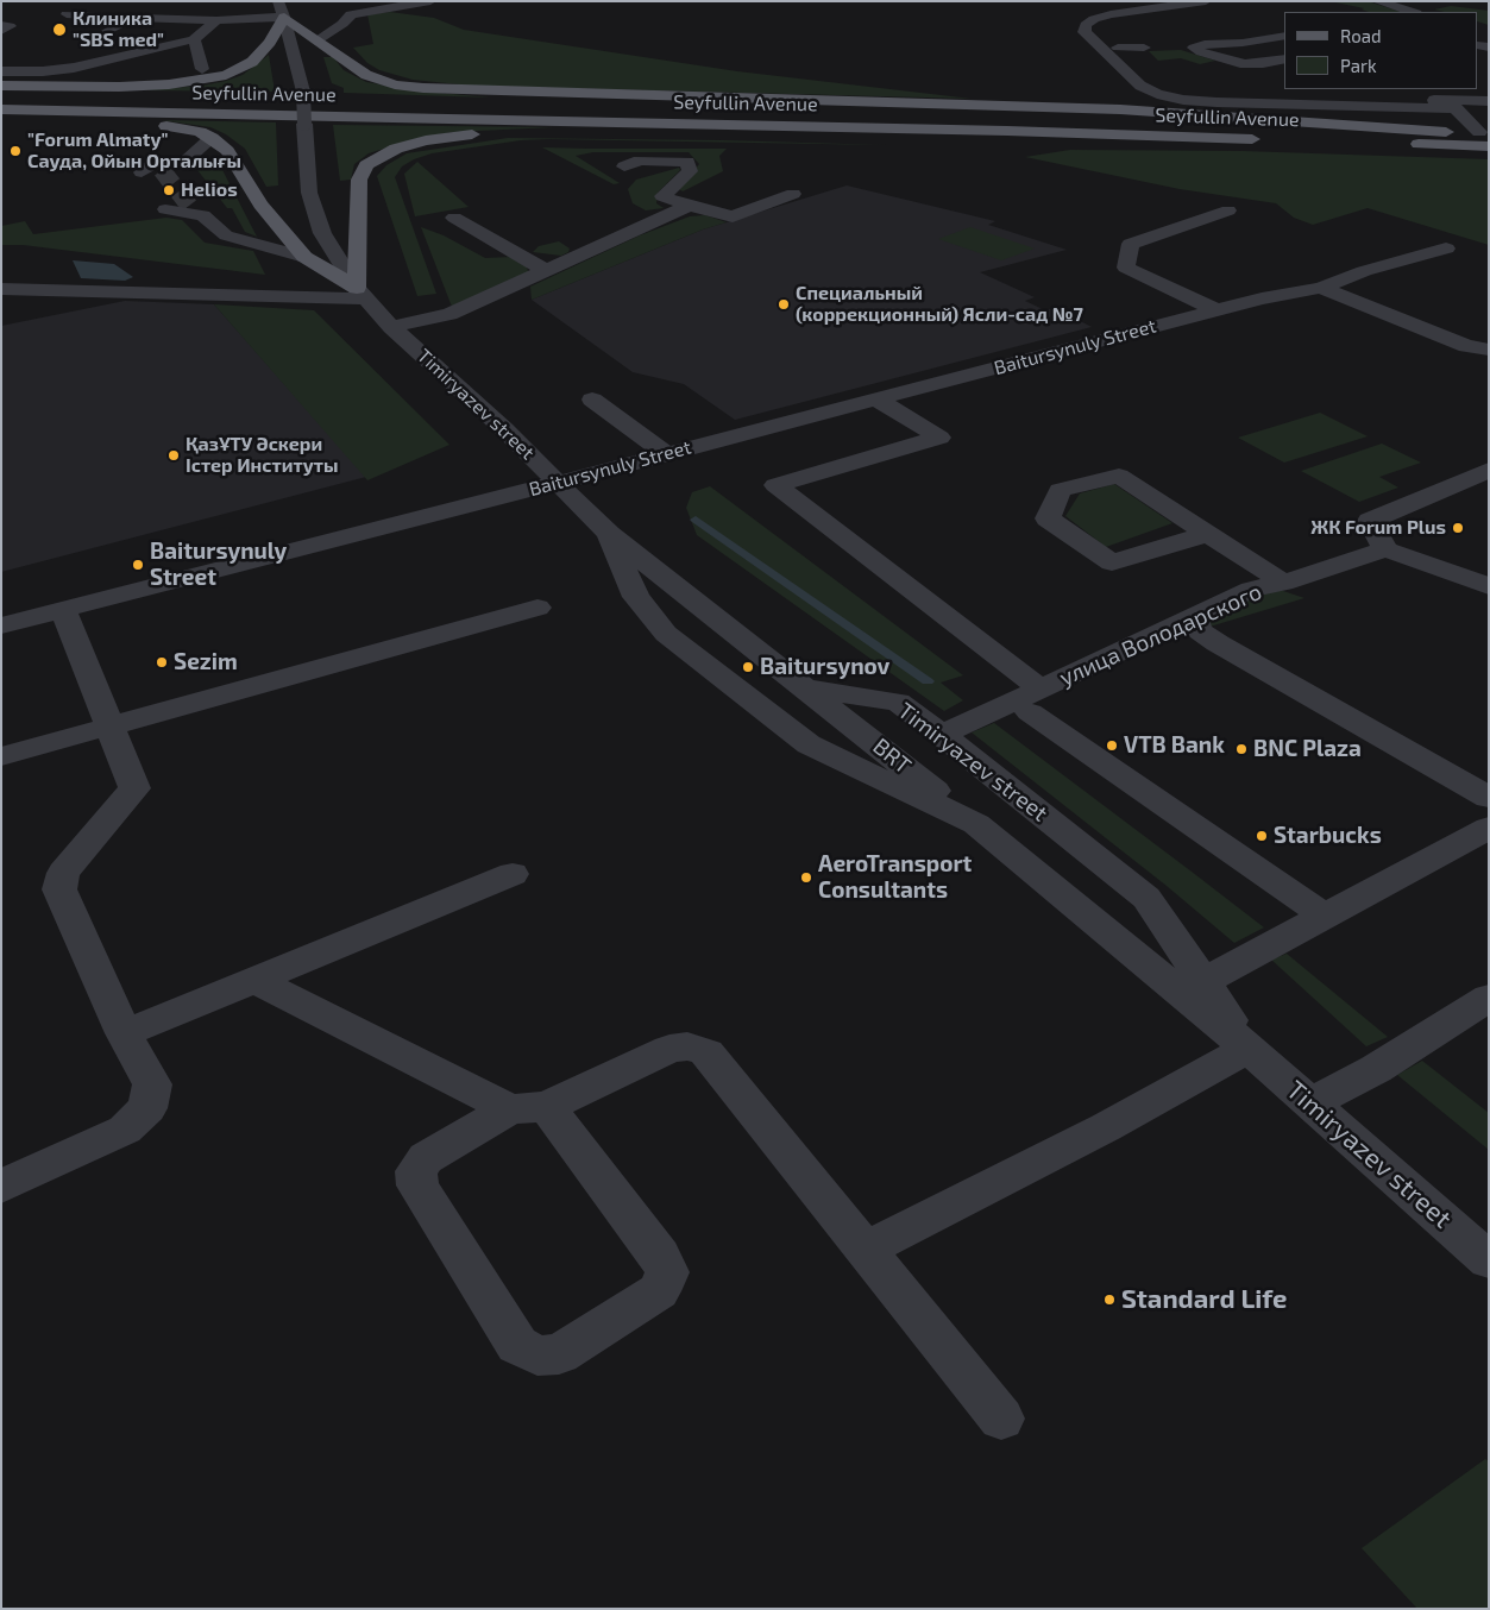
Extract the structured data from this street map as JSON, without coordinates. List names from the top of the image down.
{
  "streets": {
    "main road": ["Seyfullin Avenue"],
    "street": [
      "Baitursynuly Street",
      "Timiryazev street",
      "улица Володарского",
      "BRT"
    ]
  },
  "crossings": [
    ["Baitursynuly Street", "Timiryazev street"],
    ["Timiryazev street", "BRT"]
  ],
  "places": [
    "Клиника \"SBS med\"",
    "\"Forum Almaty\" Сауда, Ойын Орталығы",
    "Helios",
    "Специальный (коррекционный) Ясли-сад №7",
    "ҚазҰТУ Әскери Істер Институты",
    "ЖК Forum Plus",
    "Baitursynuly Street",
    "Sezim",
    "Baitursynov",
    "VTB Bank",
    "BNC Plaza",
    "Starbucks",
    "AeroTransport Consultants",
    "Standard Life"
  ],
  "legend": ["Road", "Park"]
}
